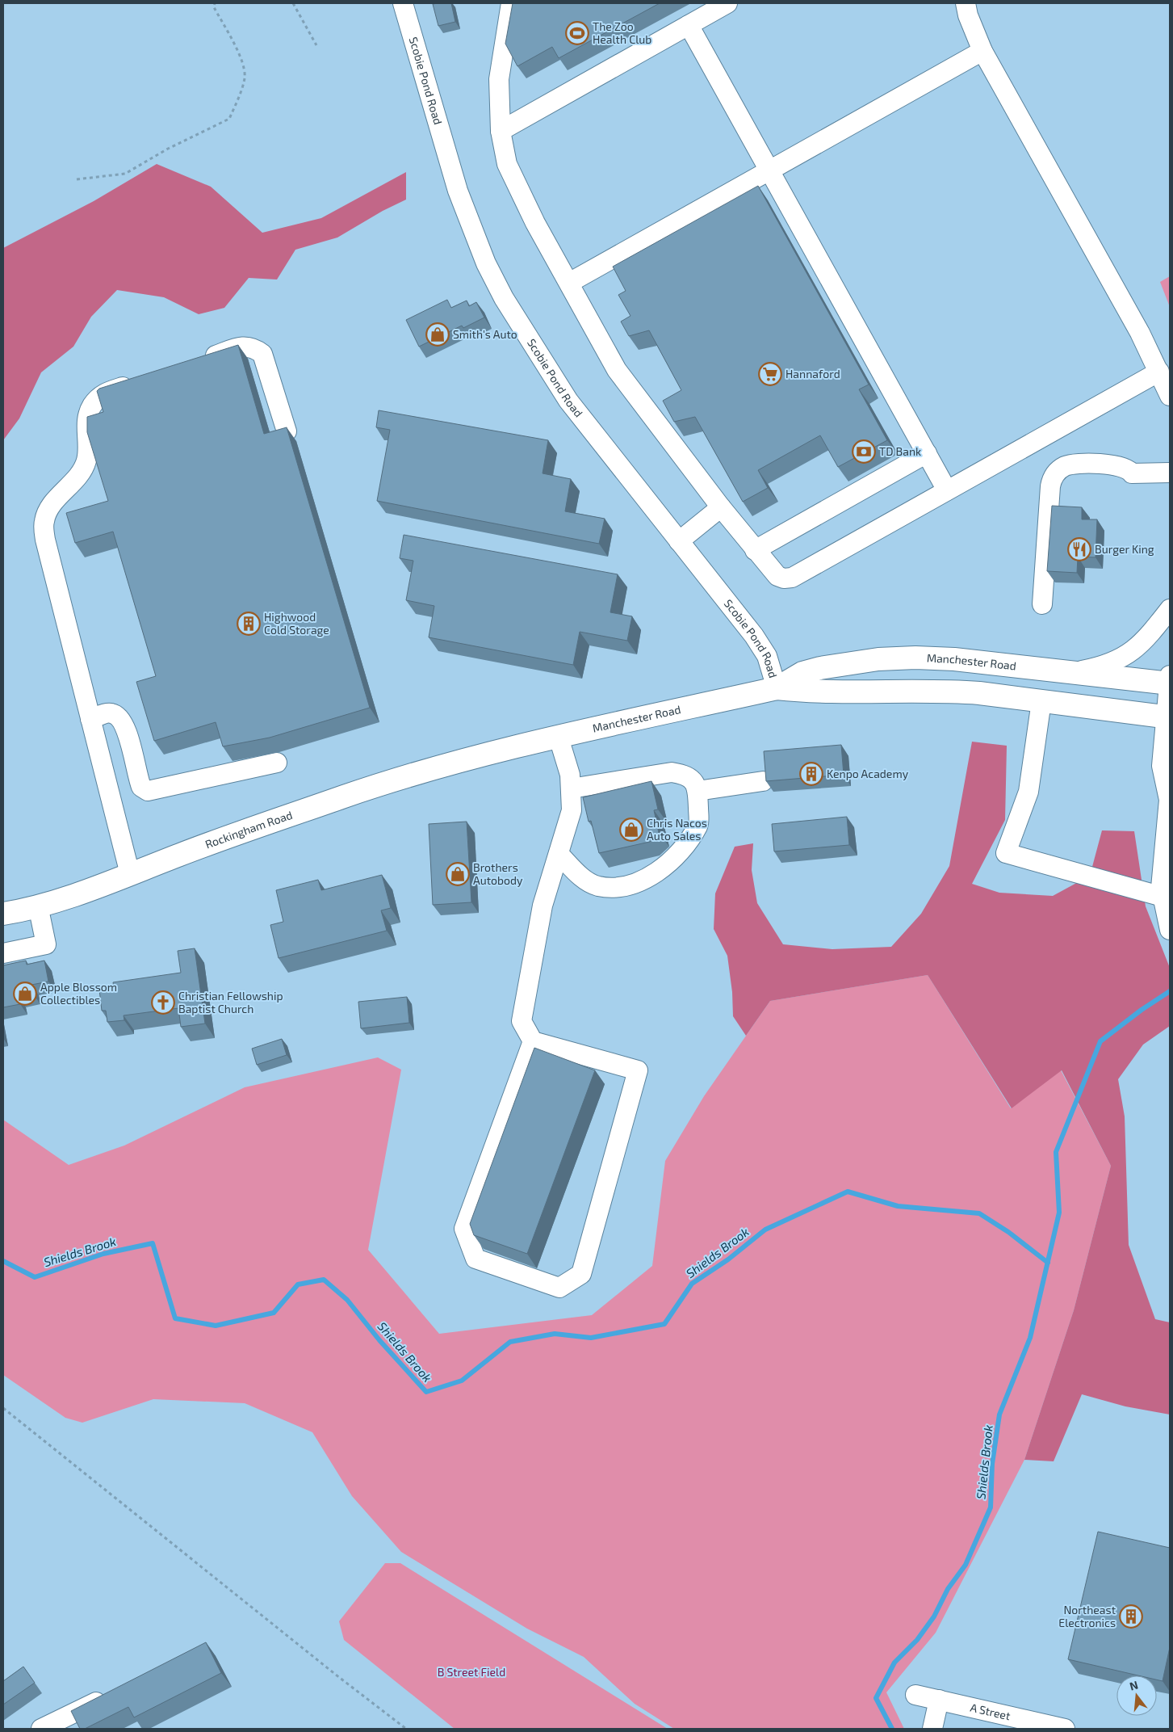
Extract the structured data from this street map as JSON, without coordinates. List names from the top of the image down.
{
  "streets": {
    "main road": ["Manchester Road", "Rockingham Road"],
    "street": ["Scobie Pond Road", "A Street"]
  },
  "crossings": [
    ["Scobie Pond Road", "Manchester Road"],
    ["Manchester Road", "Rockingham Road"]
  ],
  "water": ["Shields Brook"],
  "parks": ["B Street Field"],
  "places": {
    "sports": ["The Zoo Health Club"],
    "shop": [
      "Smith's Auto",
      "Chris Nacos Auto Sales",
      "Brothers Autobody",
      "Apple Blossom Collectibles"
    ],
    "supermarket": ["Hannaford"],
    "bank": ["TD Bank"],
    "restaurant": ["Burger King"],
    "building": ["Highwood Cold Storage", "Kenpo Academy", "Northeast Electronics"],
    "church": ["Christian Fellowship Baptist Church"]
  },
  "north": "top"
}
